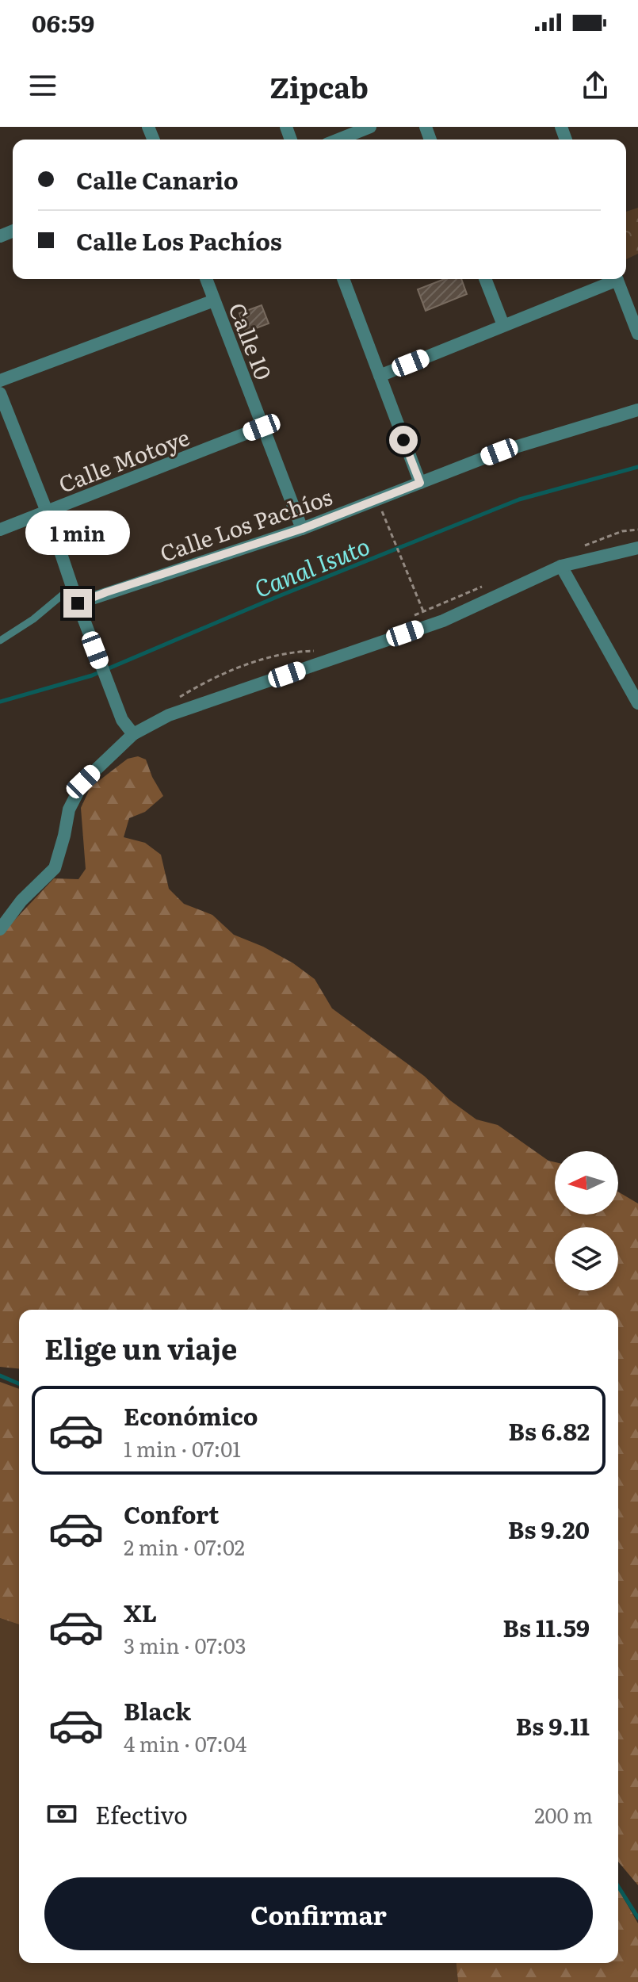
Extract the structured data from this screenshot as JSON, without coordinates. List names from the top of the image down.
{
  "streets": {
    "street": ["Calle 10", "Calle Motoye", "Calle Los Pachíos"]
  },
  "crossings": [
    ["Calle 10", "Calle Motoye"],
    ["Calle 10", "Calle Los Pachíos"]
  ],
  "water": ["Canal Isuto"],
  "north": "left",
  "page": {
    "status": "06:59",
    "header": "Zipcab",
    "banner": ["Calle Canario", "Calle Los Pachíos"],
    "bubble": "1 min",
    "heading": "Elige un viaje",
    "list": [
      {
        "name": "Económico",
        "note": "1 min · 07:01",
        "value": "Bs 6.82"
      },
      {
        "name": "Confort",
        "note": "2 min · 07:02",
        "value": "Bs 9.20"
      },
      {
        "name": "XL",
        "note": "3 min · 07:03",
        "value": "Bs 11.59"
      },
      {
        "name": "Black",
        "note": "4 min · 07:04",
        "value": "Bs 9.11"
      }
    ],
    "pay": ["Efectivo", "200 m"],
    "buttons": "Confirmar"
  }
}
